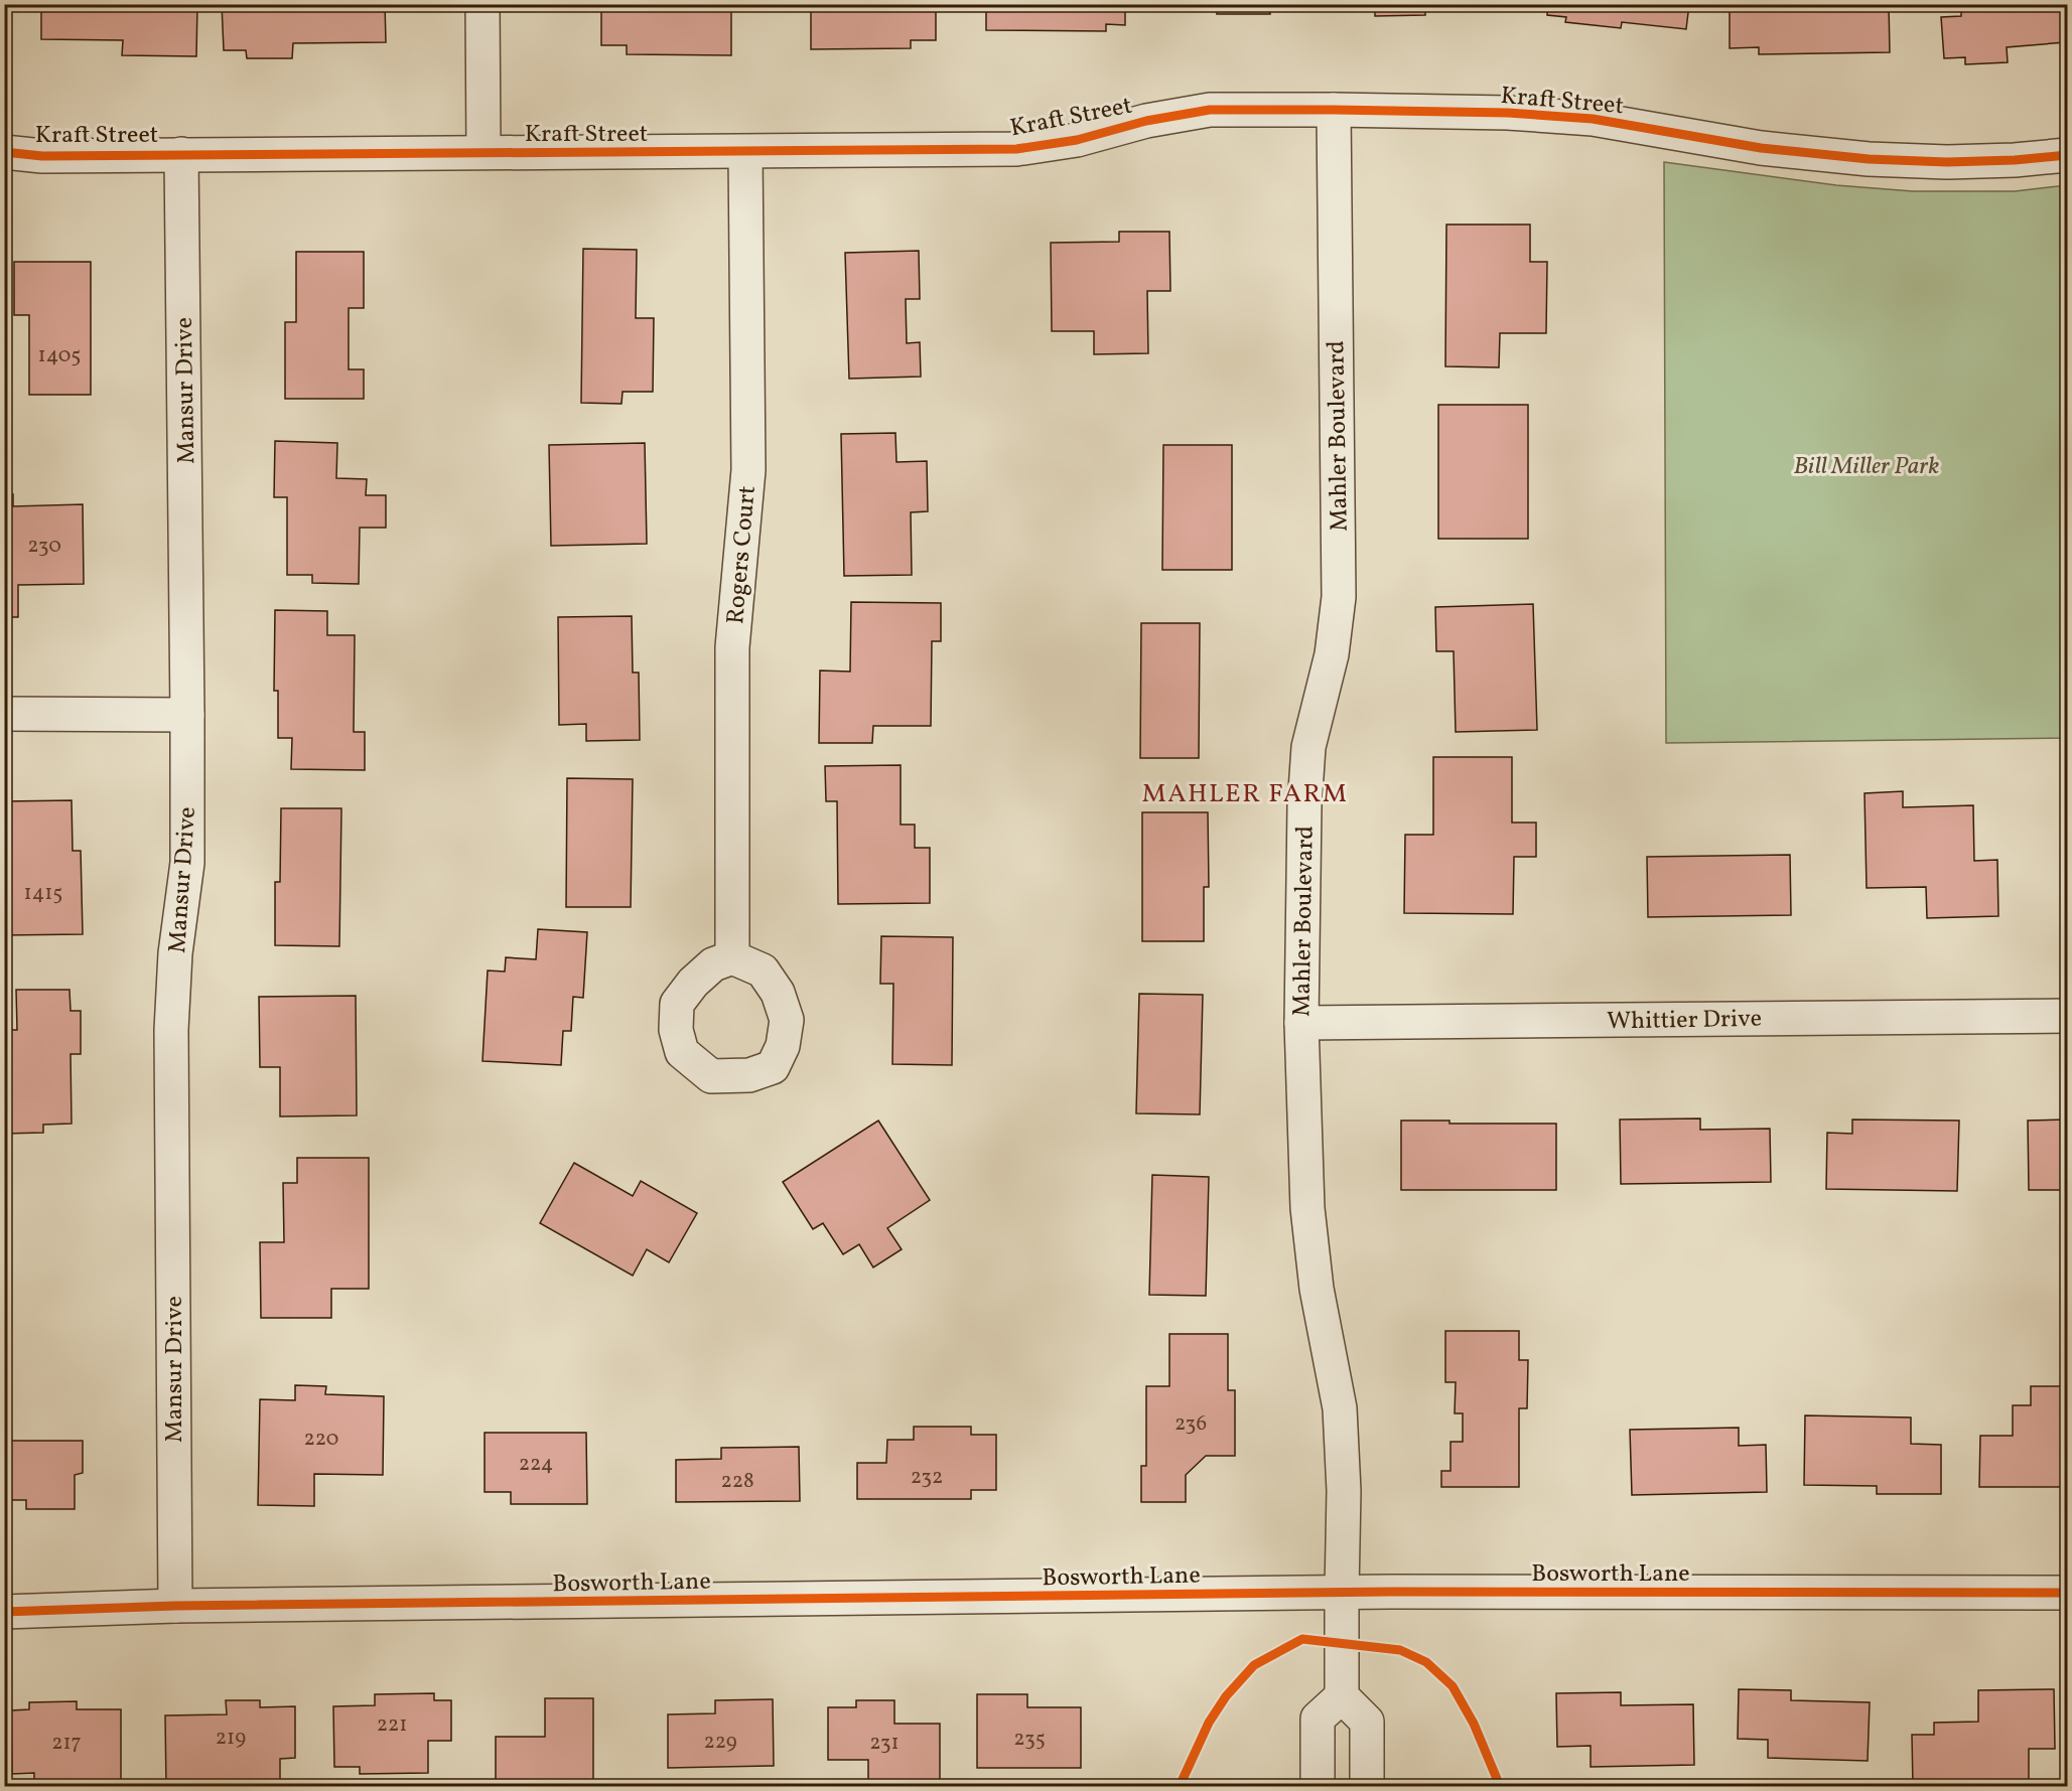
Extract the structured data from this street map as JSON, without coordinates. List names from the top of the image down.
{
  "streets": {
    "street": [
      "Kraft Street",
      "Mansur Drive",
      "Mahler Boulevard",
      "Rogers Court",
      "Whittier Drive",
      "Bosworth Lane"
    ]
  },
  "crossings": [
    ["Kraft Street", "Mansur Drive"],
    ["Kraft Street", "Mahler Boulevard"],
    ["Kraft Street", "Rogers Court"],
    ["Mansur Drive", "Bosworth Lane"],
    ["Mahler Boulevard", "Whittier Drive"],
    ["Mahler Boulevard", "Bosworth Lane"]
  ],
  "districts": ["MAHLER FARM"],
  "parks": ["Bill Miller Park"],
  "house_numbers": [
    "1405",
    "230",
    "1415",
    "236",
    "220",
    "224",
    "232",
    "228",
    "221",
    "219",
    "235",
    "229",
    "217",
    "231"
  ]
}
